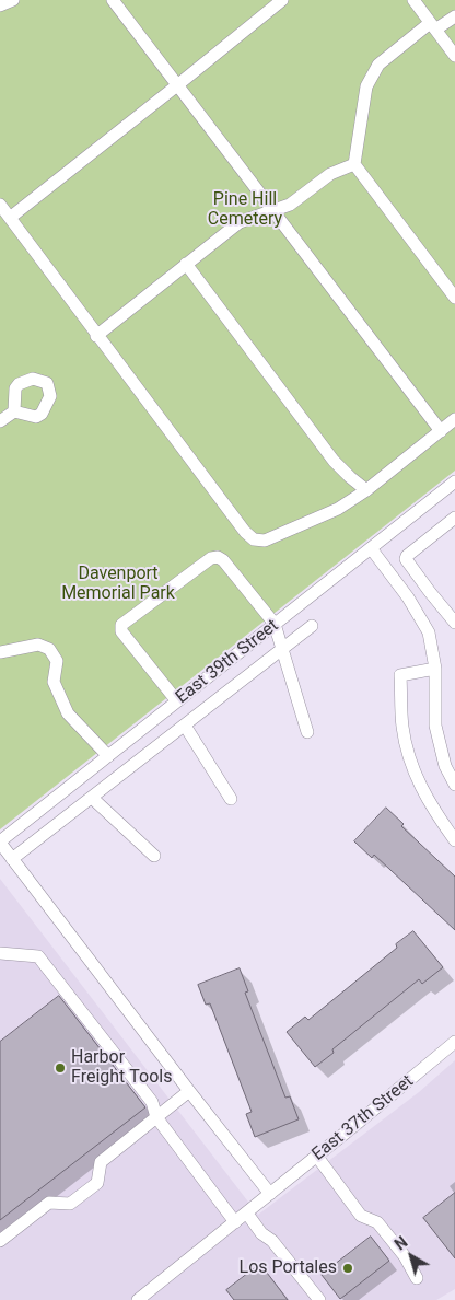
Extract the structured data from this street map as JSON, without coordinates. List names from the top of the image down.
{
  "streets": {
    "street": ["East 39th Street", "East 37th Street"]
  },
  "parks": ["Pine Hill Cemetery", "Davenport Memorial Park"],
  "places": ["Harbor Freight Tools", "Los Portales"],
  "north": "top left"
}
